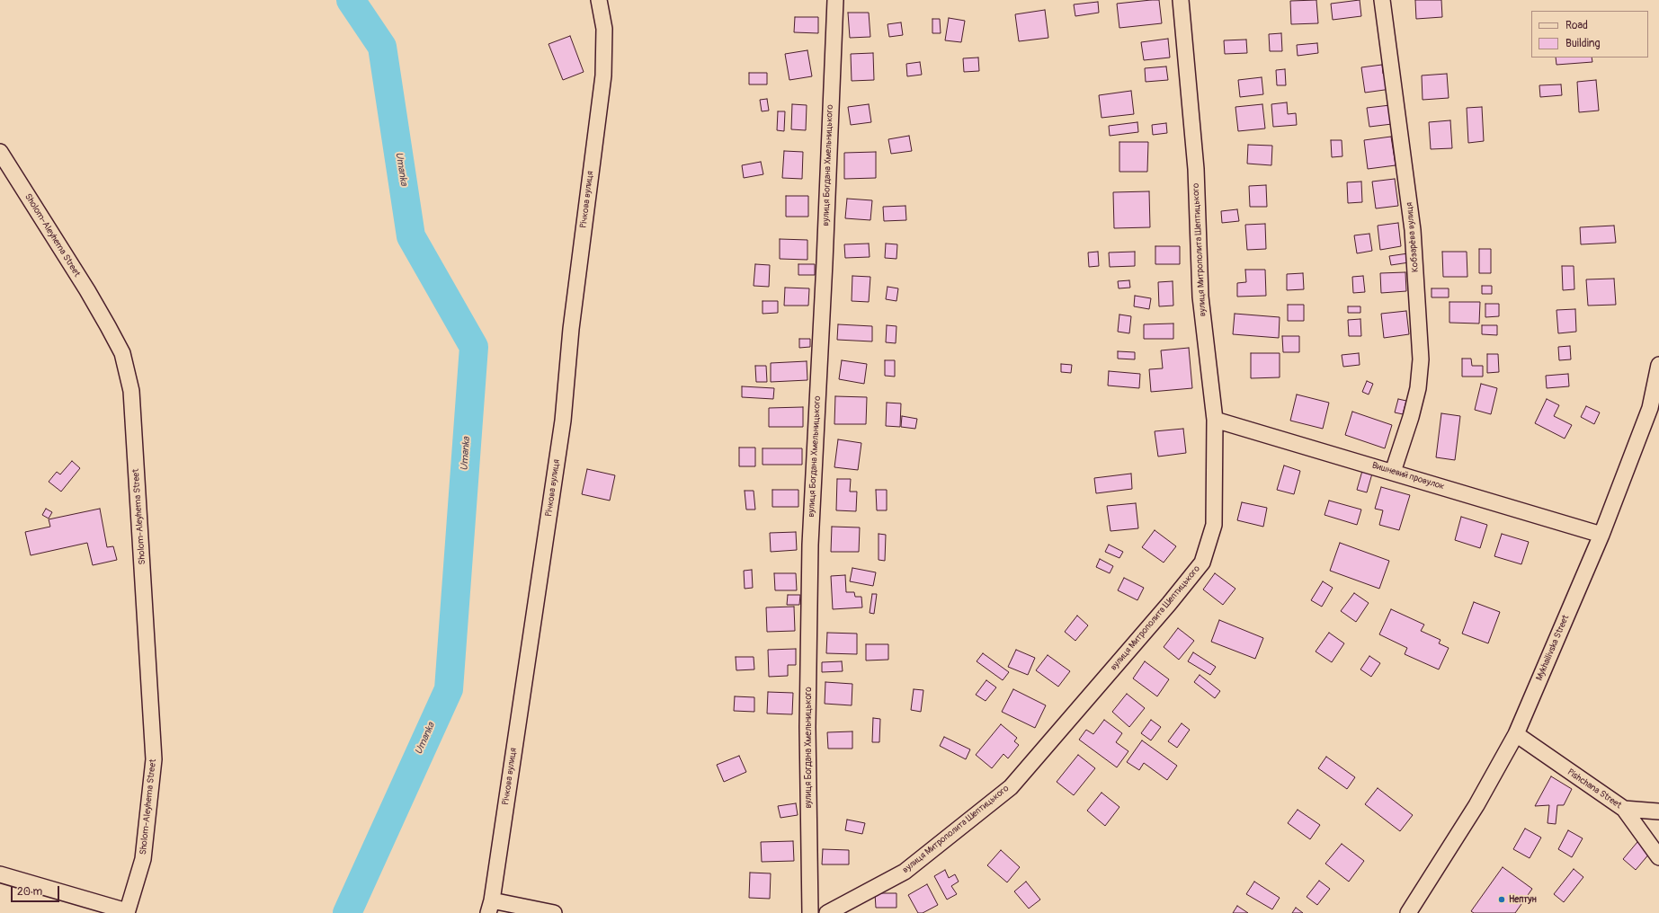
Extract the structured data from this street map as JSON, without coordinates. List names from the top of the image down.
{
  "streets": {
    "street": [
      "вулиця Богдана Хмельницького",
      "Річкова вулиця",
      "Sholom-Aleyhema Street",
      "Кобзарèва вулиця",
      "вулиця Митрополита Шептицького",
      "Вишневий провулок",
      "Mykhailivska Street",
      "Pishchana Street"
    ]
  },
  "crossings": [
    ["Кобзарèва вулиця", "Вишневий провулок"],
    ["вулиця Митрополита Шептицького", "Вишневий провулок"],
    ["Вишневий провулок", "Mykhailivska Street"],
    ["Mykhailivska Street", "Pishchana Street"]
  ],
  "water": ["Umanka"],
  "places": ["Нептун"],
  "legend": ["Road", "Building"],
  "scale_bar": "20 m"
}
